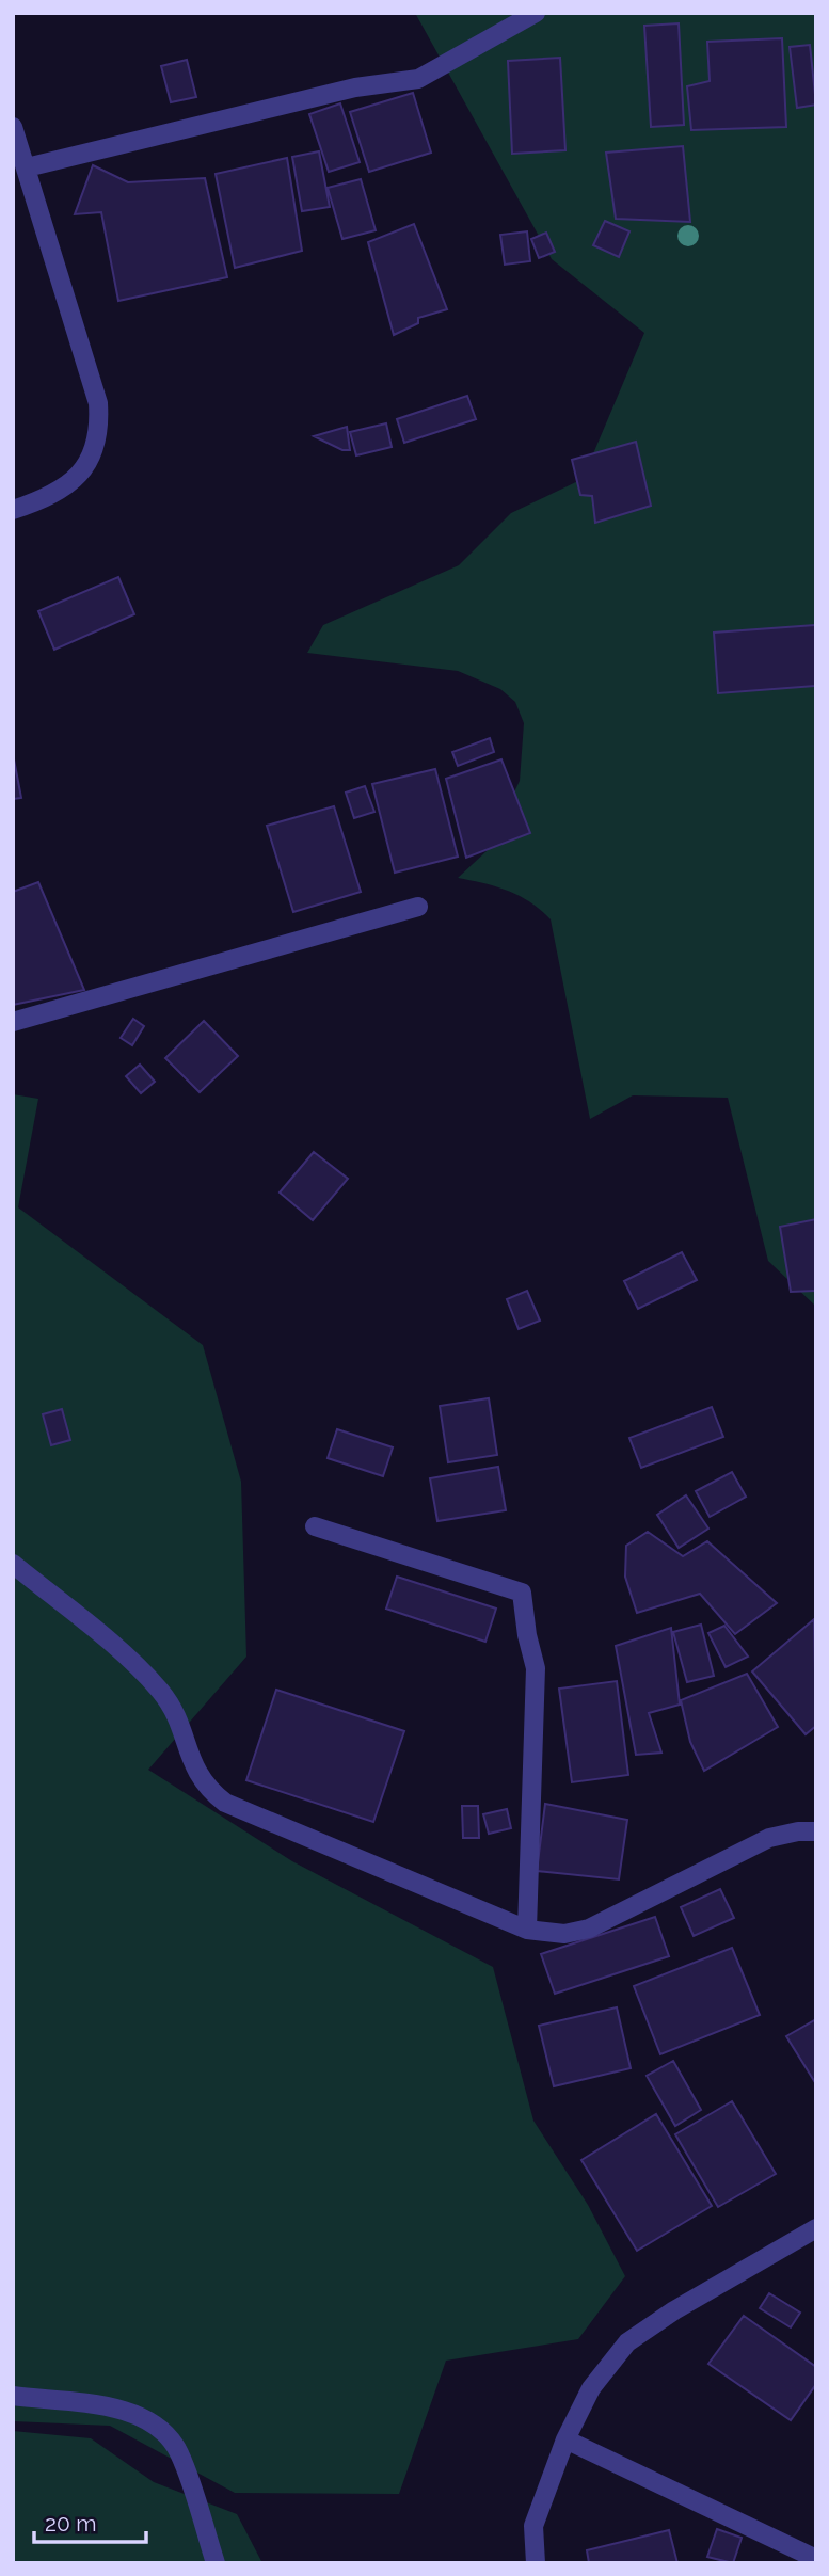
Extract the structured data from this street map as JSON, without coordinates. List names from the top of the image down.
{
  "scale_bar": "20 m"
}
